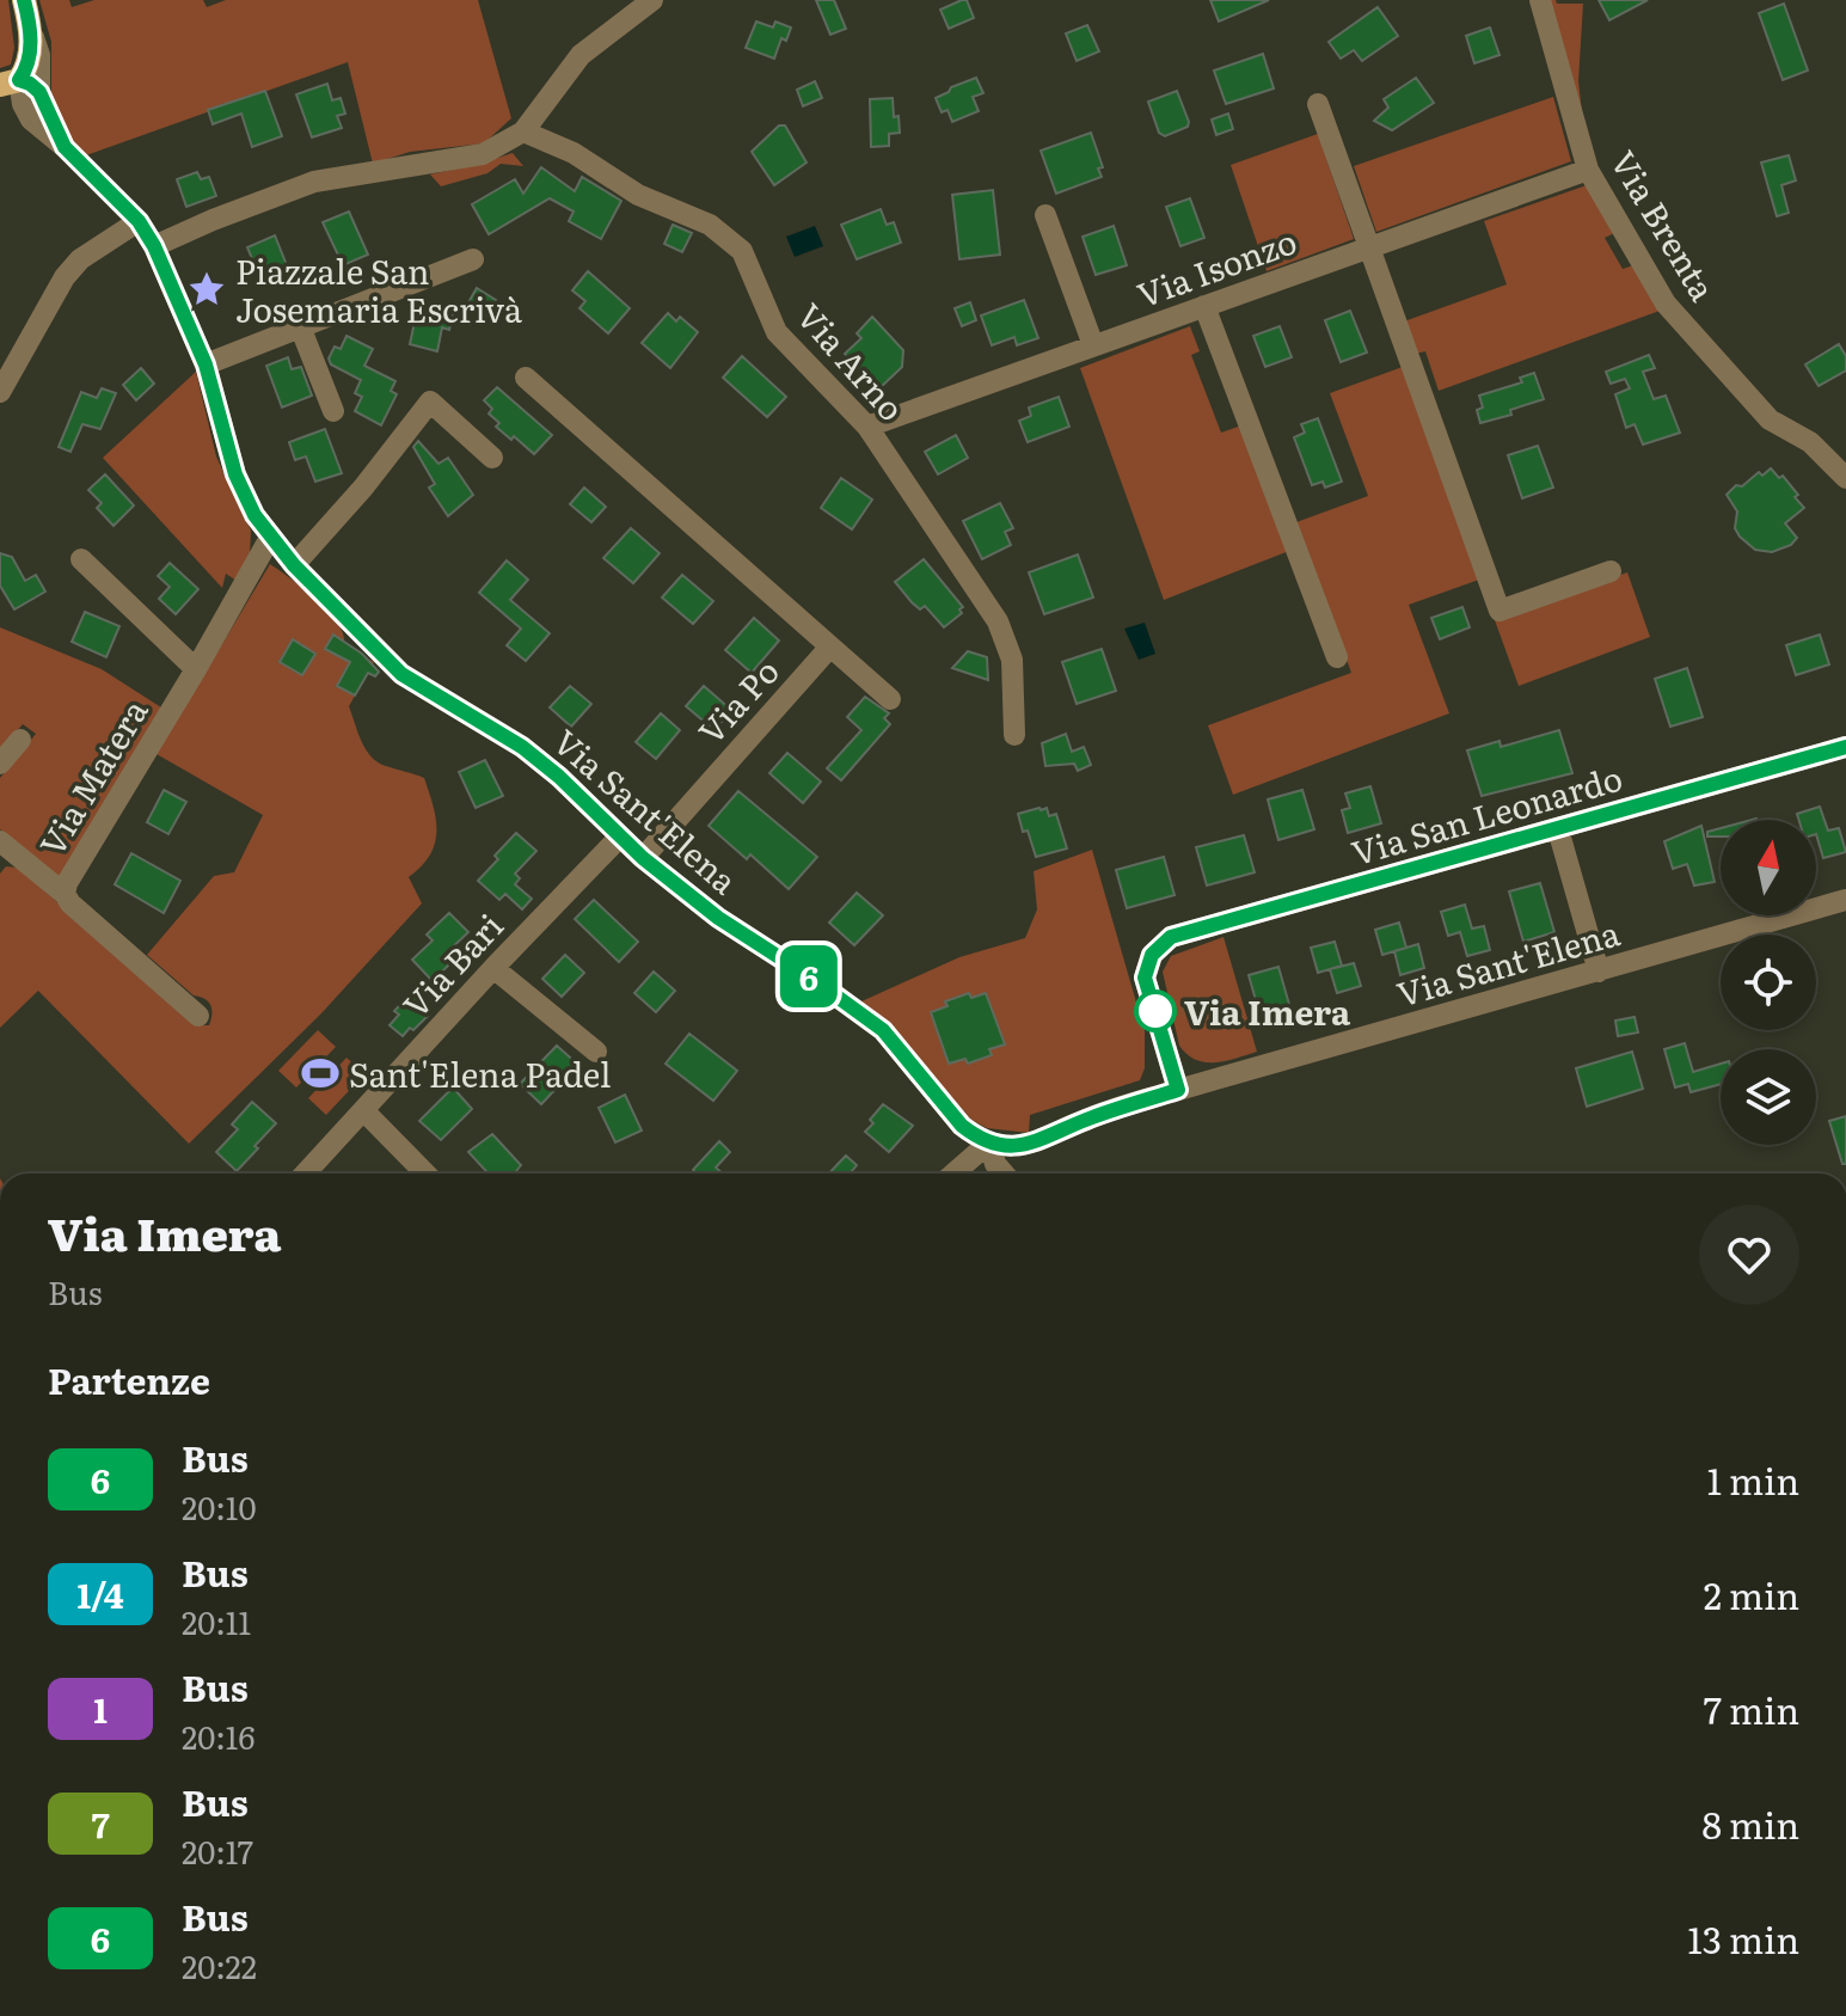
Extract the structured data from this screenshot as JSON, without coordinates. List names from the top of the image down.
{
  "streets": {
    "street": [
      "Via Brenta",
      "Via Isonzo",
      "Via Arno",
      "Via Po",
      "Via Matera",
      "Via Sant'Elena",
      "Via San Leonardo",
      "Via Bari"
    ]
  },
  "crossings": [
    ["Via Brenta", "Via Isonzo"],
    ["Via Isonzo", "Via Arno"],
    ["Via Po", "Via Sant'Elena"],
    ["Via Matera", "Via Sant'Elena"],
    ["Via Sant'Elena", "Via San Leonardo"],
    ["Via Sant'Elena", "Via Bari"]
  ],
  "places": {
    "place": ["Piazzale San Josemaria Escrivà"],
    "other": ["Via Imera"],
    "sports": ["Sant'Elena Padel"]
  },
  "lines": ["bus line 6"],
  "north": "top",
  "page": {
    "on_map": "6",
    "heading": [
      ["Via Imera", "Bus"],
      "Partenze"
    ],
    "list": [
      {
        "mark": "6",
        "name": "Bus",
        "note": "20:10",
        "value": "1 min"
      },
      {
        "mark": "1/4",
        "name": "Bus",
        "note": "20:11",
        "value": "2 min"
      },
      {
        "mark": "1",
        "name": "Bus",
        "note": "20:16",
        "value": "7 min"
      },
      {
        "mark": "7",
        "name": "Bus",
        "note": "20:17",
        "value": "8 min"
      },
      {
        "mark": "6",
        "name": "Bus",
        "note": "20:22",
        "value": "13 min"
      }
    ]
  }
}
